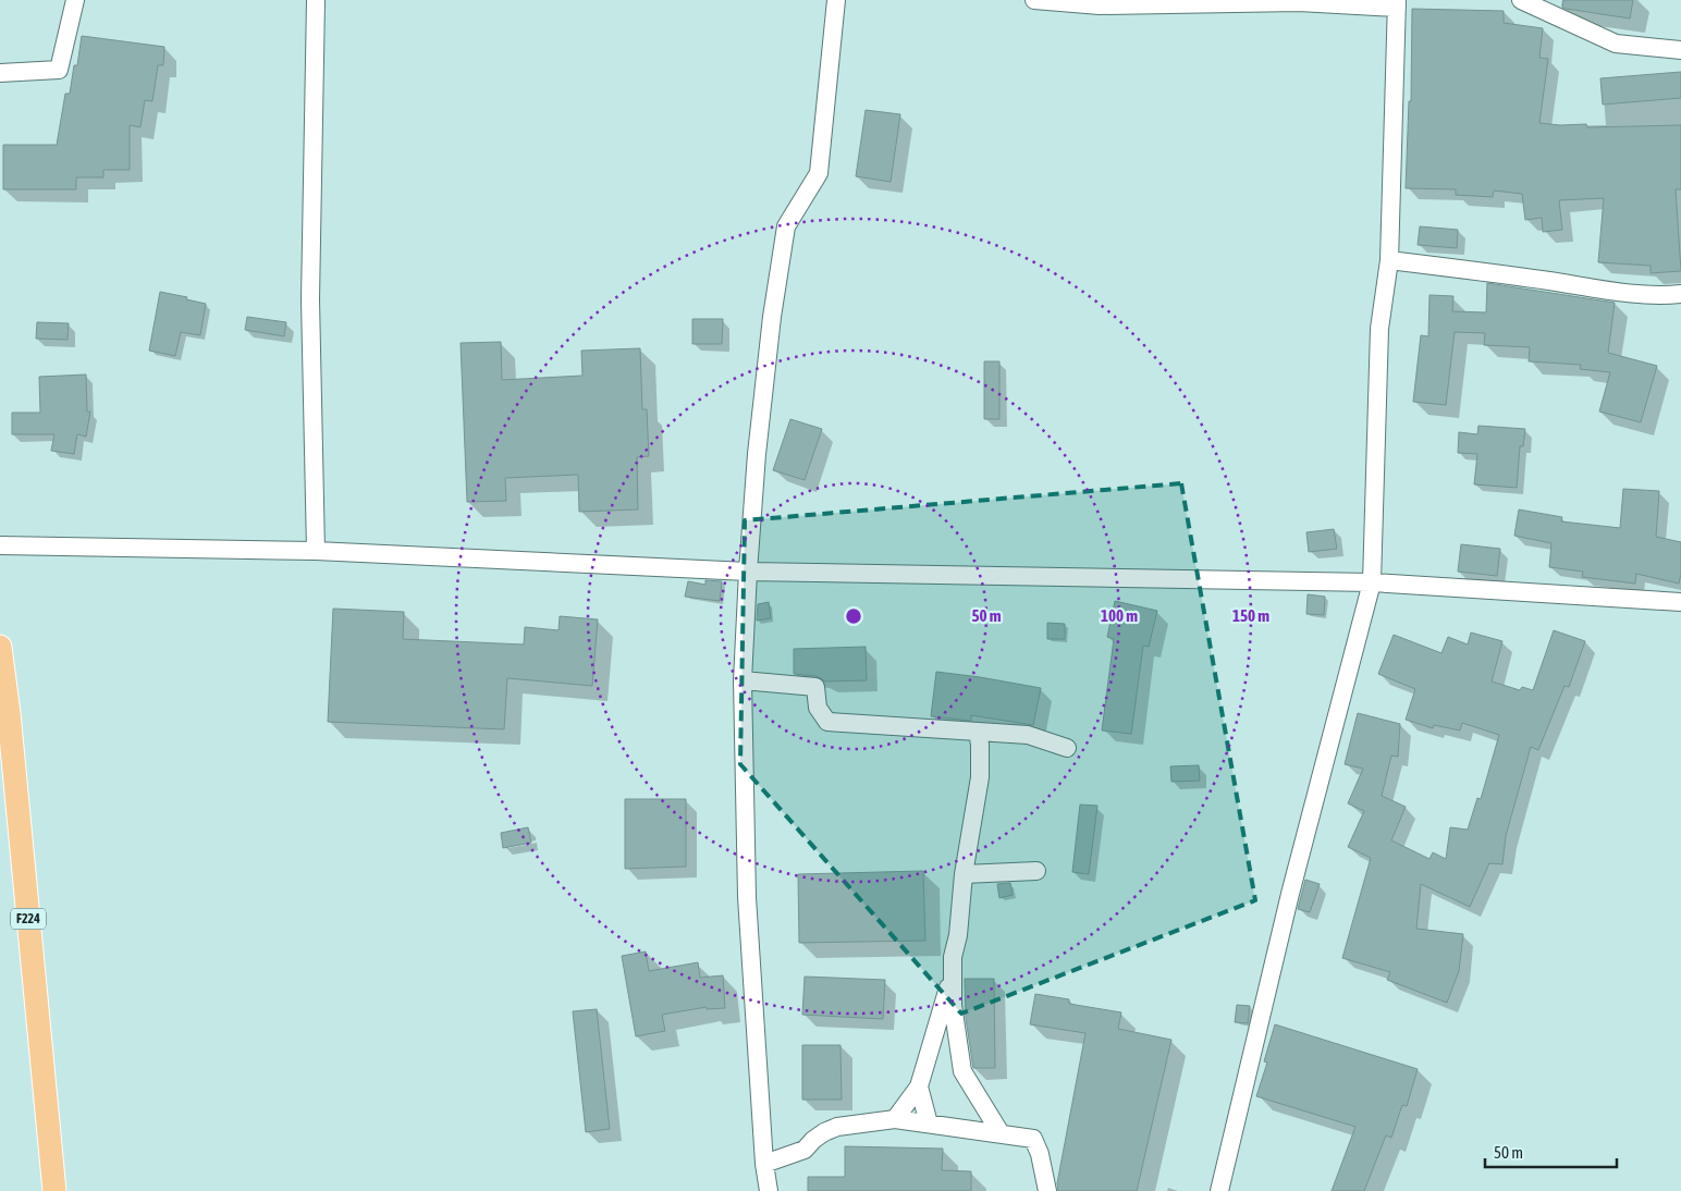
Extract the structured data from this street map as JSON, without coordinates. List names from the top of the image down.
{
  "streets": {
    "main road": ["F224"]
  },
  "scale_bar": "50 m",
  "rings": ["50 m", "100 m", "150 m"]
}
